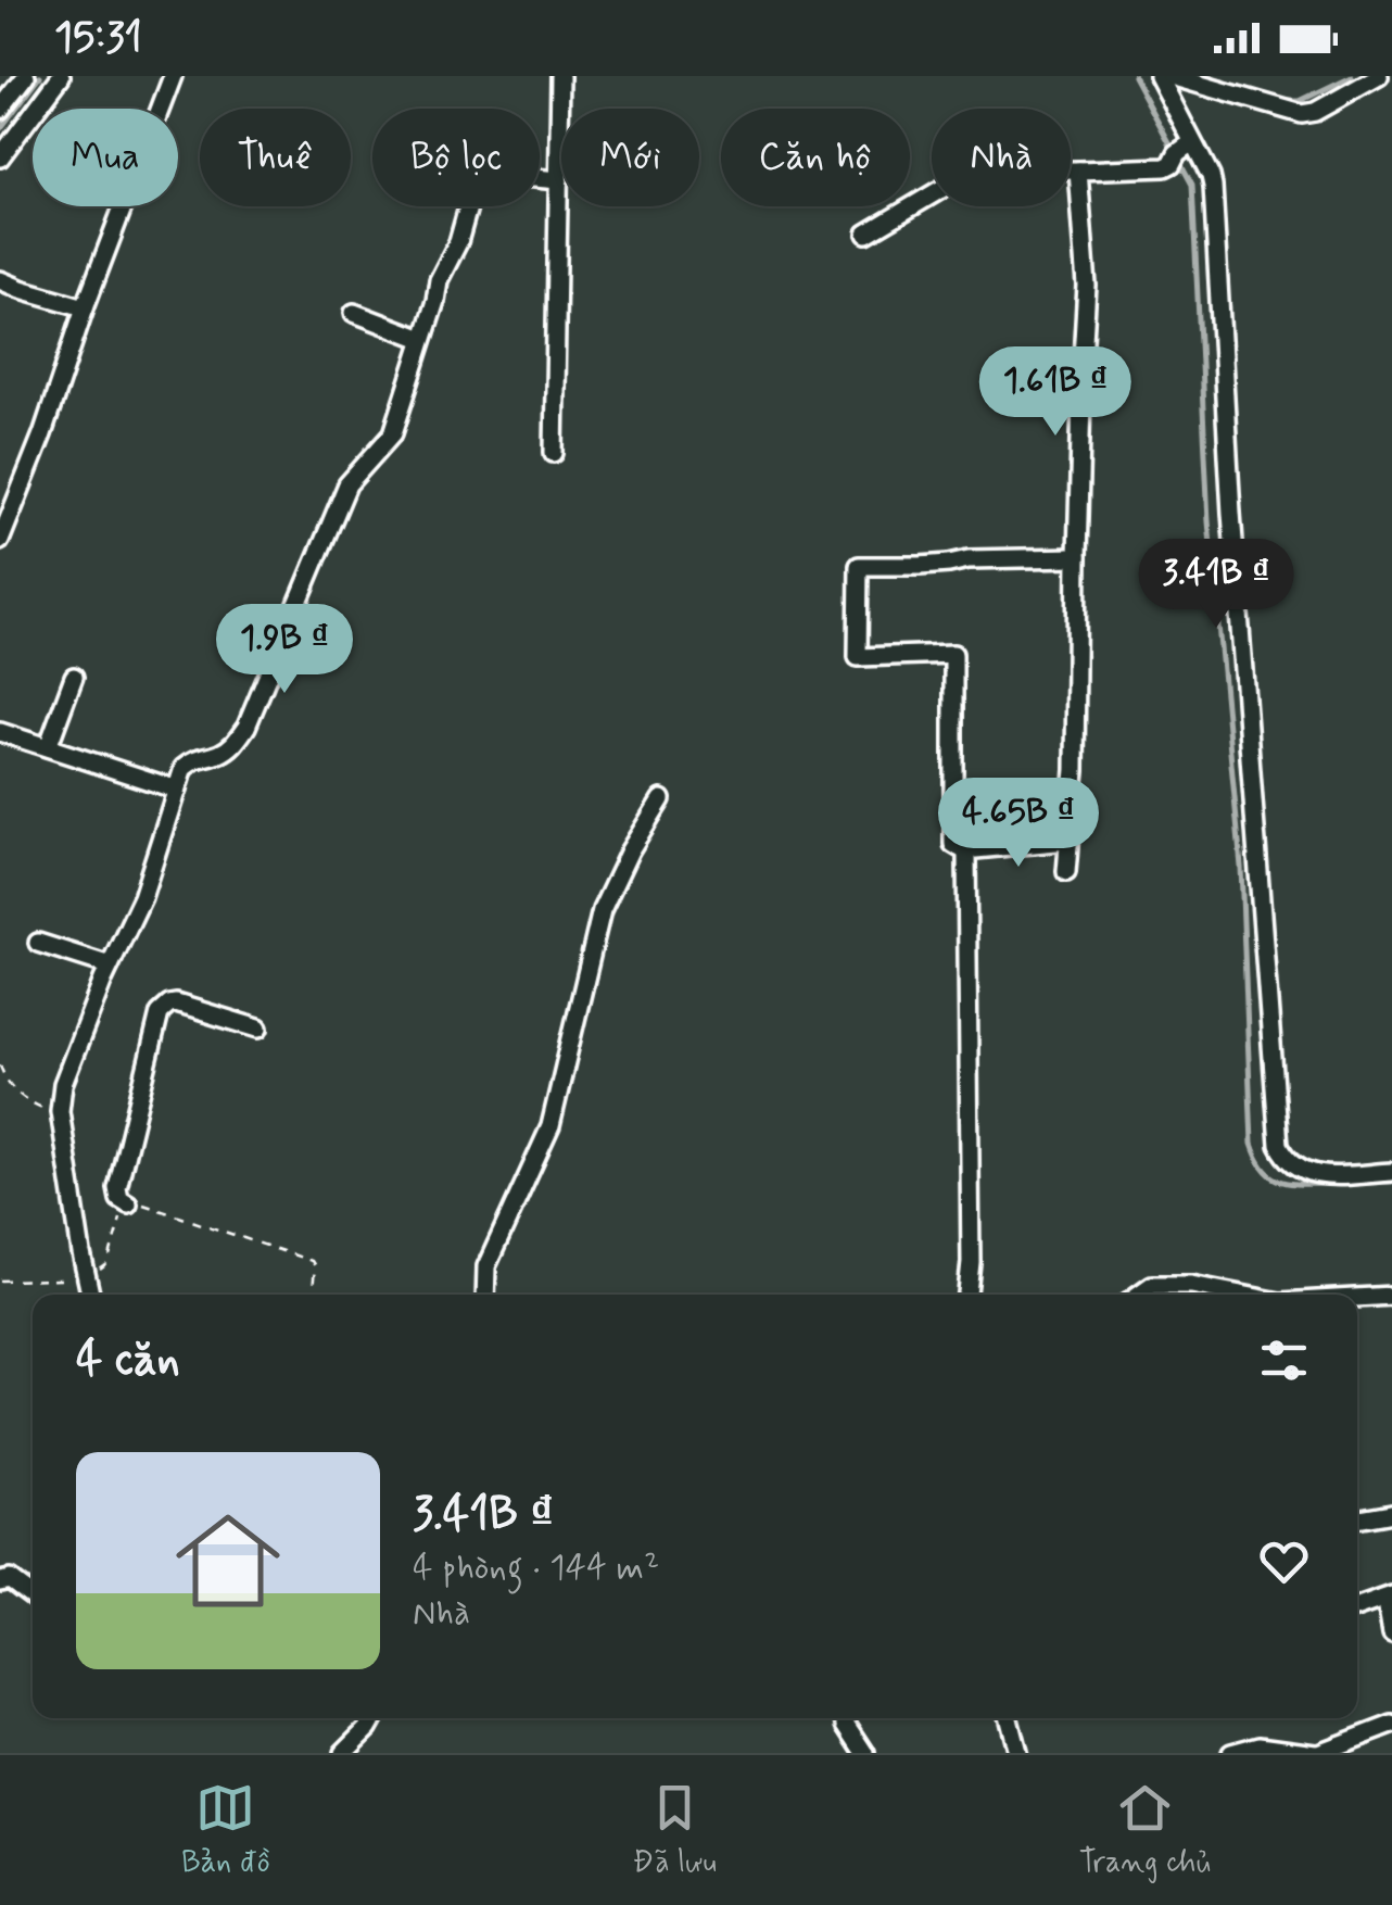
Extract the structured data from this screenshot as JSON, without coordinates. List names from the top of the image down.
{
  "page": {
    "status": "15:31",
    "chip": [
      "Mua",
      "Thuê",
      "Bộ lọc",
      "Mới",
      "Căn hộ",
      "Nhà"
    ],
    "price": [
      "1.61B ₫",
      "3.41B ₫",
      "1.9B ₫",
      "4.65B ₫"
    ],
    "heading": "4 căn",
    "list": [
      {
        "name": "3.41B ₫",
        "note": "4 phòng · 144 m² · Nhà"
      }
    ],
    "tabs": ["Bản đồ", "Đã lưu", "Trang chủ"]
  }
}
